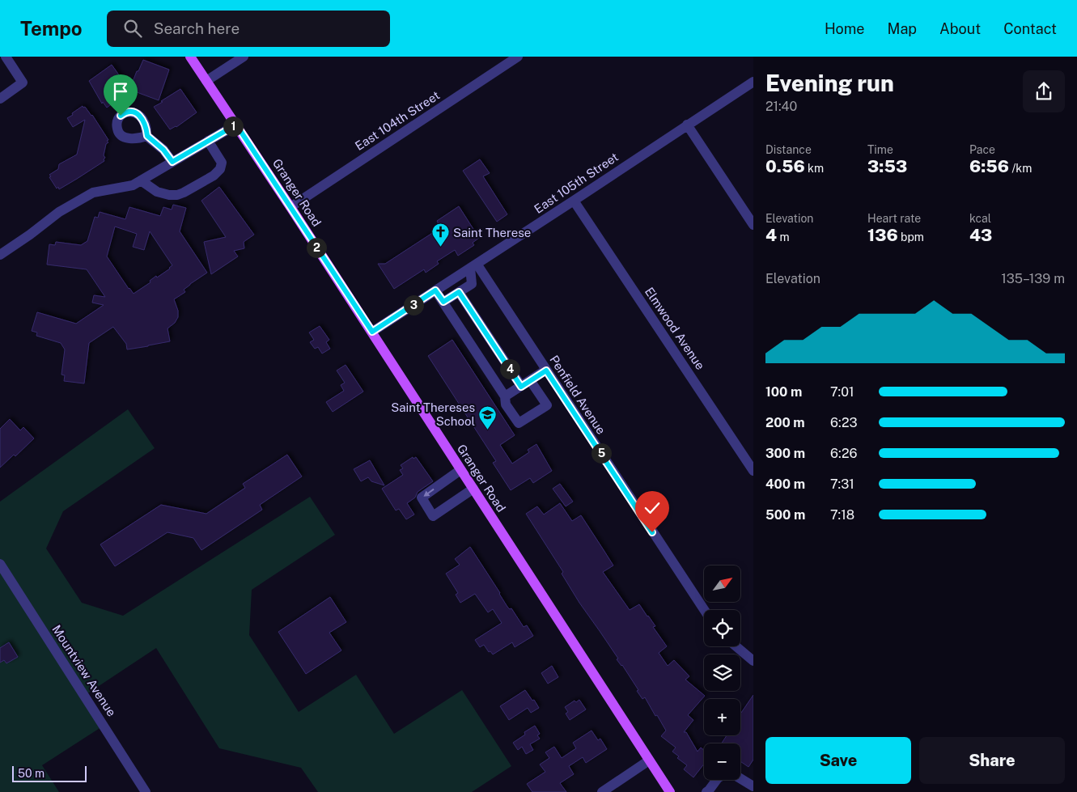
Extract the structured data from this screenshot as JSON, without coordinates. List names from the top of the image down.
{
  "streets": {
    "main road": ["Granger Road"],
    "street": [
      "East 104th Street",
      "East 105th Street",
      "Elmwood Avenue",
      "Penfield Avenue",
      "Mountview Avenue"
    ]
  },
  "crossings": [
    ["East 104th Street", "Granger Road"],
    ["East 105th Street", "Granger Road"],
    ["East 105th Street", "Elmwood Avenue"],
    ["East 105th Street", "Penfield Avenue"]
  ],
  "places": {
    "church": ["Saint Therese"],
    "school or university": ["Saint Thereses School"]
  },
  "scale_bar": "50 m",
  "north": "top right",
  "page": {
    "header": "Tempo",
    "search": "Search here",
    "nav": [
      "Home",
      "Map",
      "About",
      "Contact"
    ],
    "heading": ["Evening run", "21:40"],
    "pins": [
      "1",
      "2",
      "3",
      "4",
      "5"
    ],
    "stats": [
      ["Distance", "0.56 km"],
      ["Time", "3:53"],
      ["Pace", "6:56 /km"],
      ["Elevation", "4 m"],
      ["Heart rate", "136 bpm"],
      ["kcal", "43"]
    ],
    "chart": ["Elevation", "135–139 m"],
    "list": [
      {
        "name": "100 m",
        "note": "7:01"
      },
      {
        "name": "200 m",
        "note": "6:23"
      },
      {
        "name": "300 m",
        "note": "6:26"
      },
      {
        "name": "400 m",
        "note": "7:31"
      },
      {
        "name": "500 m",
        "note": "7:18"
      }
    ],
    "map_buttons": ["+", "−"],
    "buttons": ["Save", "Share"],
    "scale": "50 m"
  }
}
